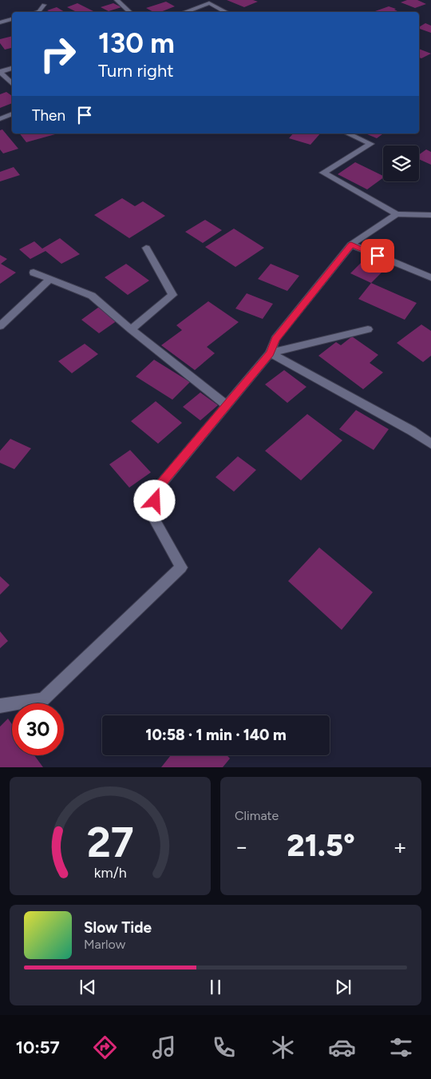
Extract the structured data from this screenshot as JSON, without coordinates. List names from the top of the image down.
{
  "page": {
    "turn": ["130 m", "Turn right"],
    "then": "Then",
    "limit": "30",
    "trip": "10:58 · 1 min · 140 m",
    "tile": "Climate",
    "heat": ["−", "21.5°", "+"],
    "song": ["Slow Tide", "Marlow"],
    "tabs": "10:57",
    "gauge": ["27", "km/h"]
  }
}
